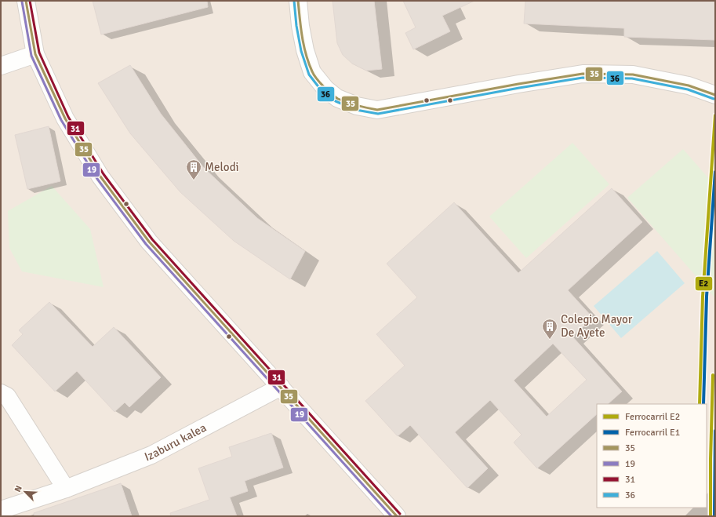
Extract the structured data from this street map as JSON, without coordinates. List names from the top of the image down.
{
  "streets": {
    "street": ["Izaburu kalea"]
  },
  "places": {
    "building": ["Melodi", "Colegio Mayor De Ayete"]
  },
  "lines": [
    "transit line 35",
    "transit line 31",
    "transit line 36",
    "transit line 19",
    "rail line E2",
    "rail line E1"
  ],
  "legend": [
    "Ferrocarril E2",
    "Ferrocarril E1",
    "35",
    "19",
    "31",
    "36"
  ],
  "north": "top left"
}
